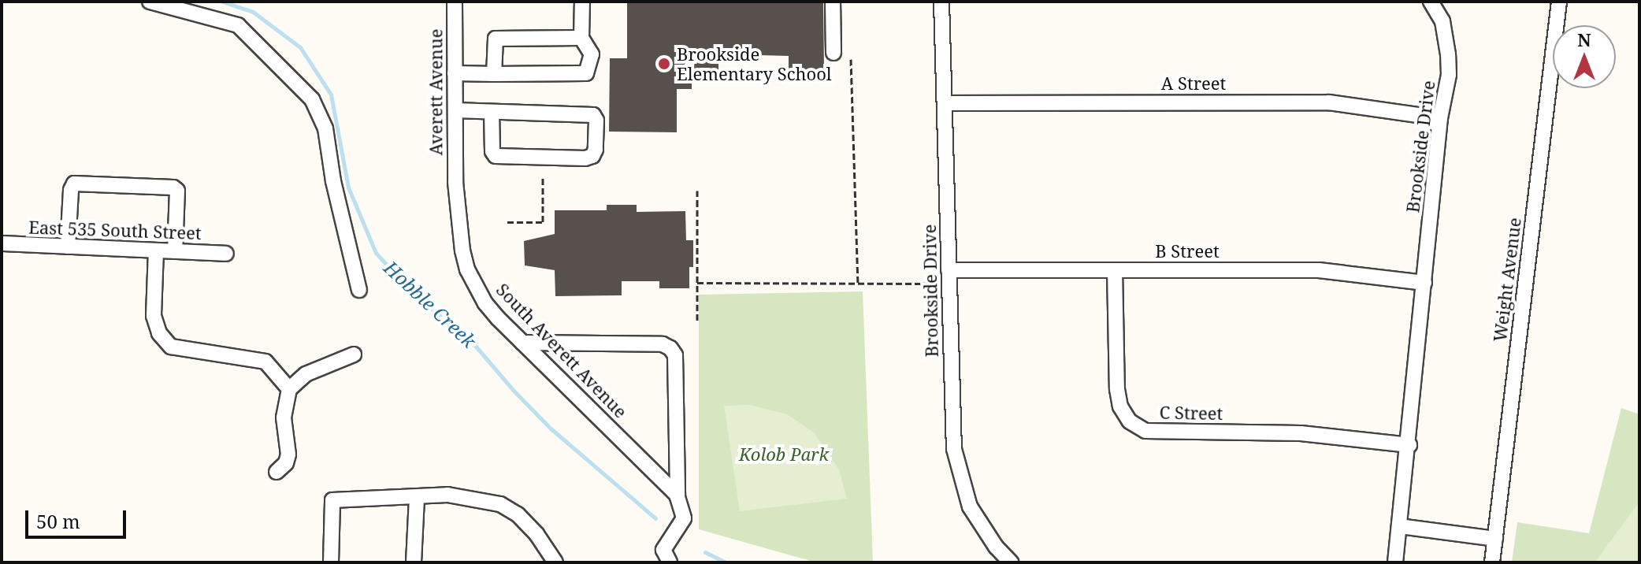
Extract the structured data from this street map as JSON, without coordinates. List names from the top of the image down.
{
  "streets": {
    "street": [
      "A Street",
      "Averett Avenue",
      "Brookside Drive",
      "East 535 South Street",
      "B Street",
      "Weight Avenue",
      "South Averett Avenue",
      "C Street"
    ]
  },
  "crossings": [
    ["A Street", "Brookside Drive"],
    ["Averett Avenue", "South Averett Avenue"],
    ["Brookside Drive", "B Street"],
    ["Brookside Drive", "C Street"],
    ["B Street", "C Street"]
  ],
  "water": ["Hobble Creek"],
  "parks": ["Kolob Park"],
  "places": ["Brookside Elementary School"],
  "scale_bar": "50 m",
  "north": "top"
}
